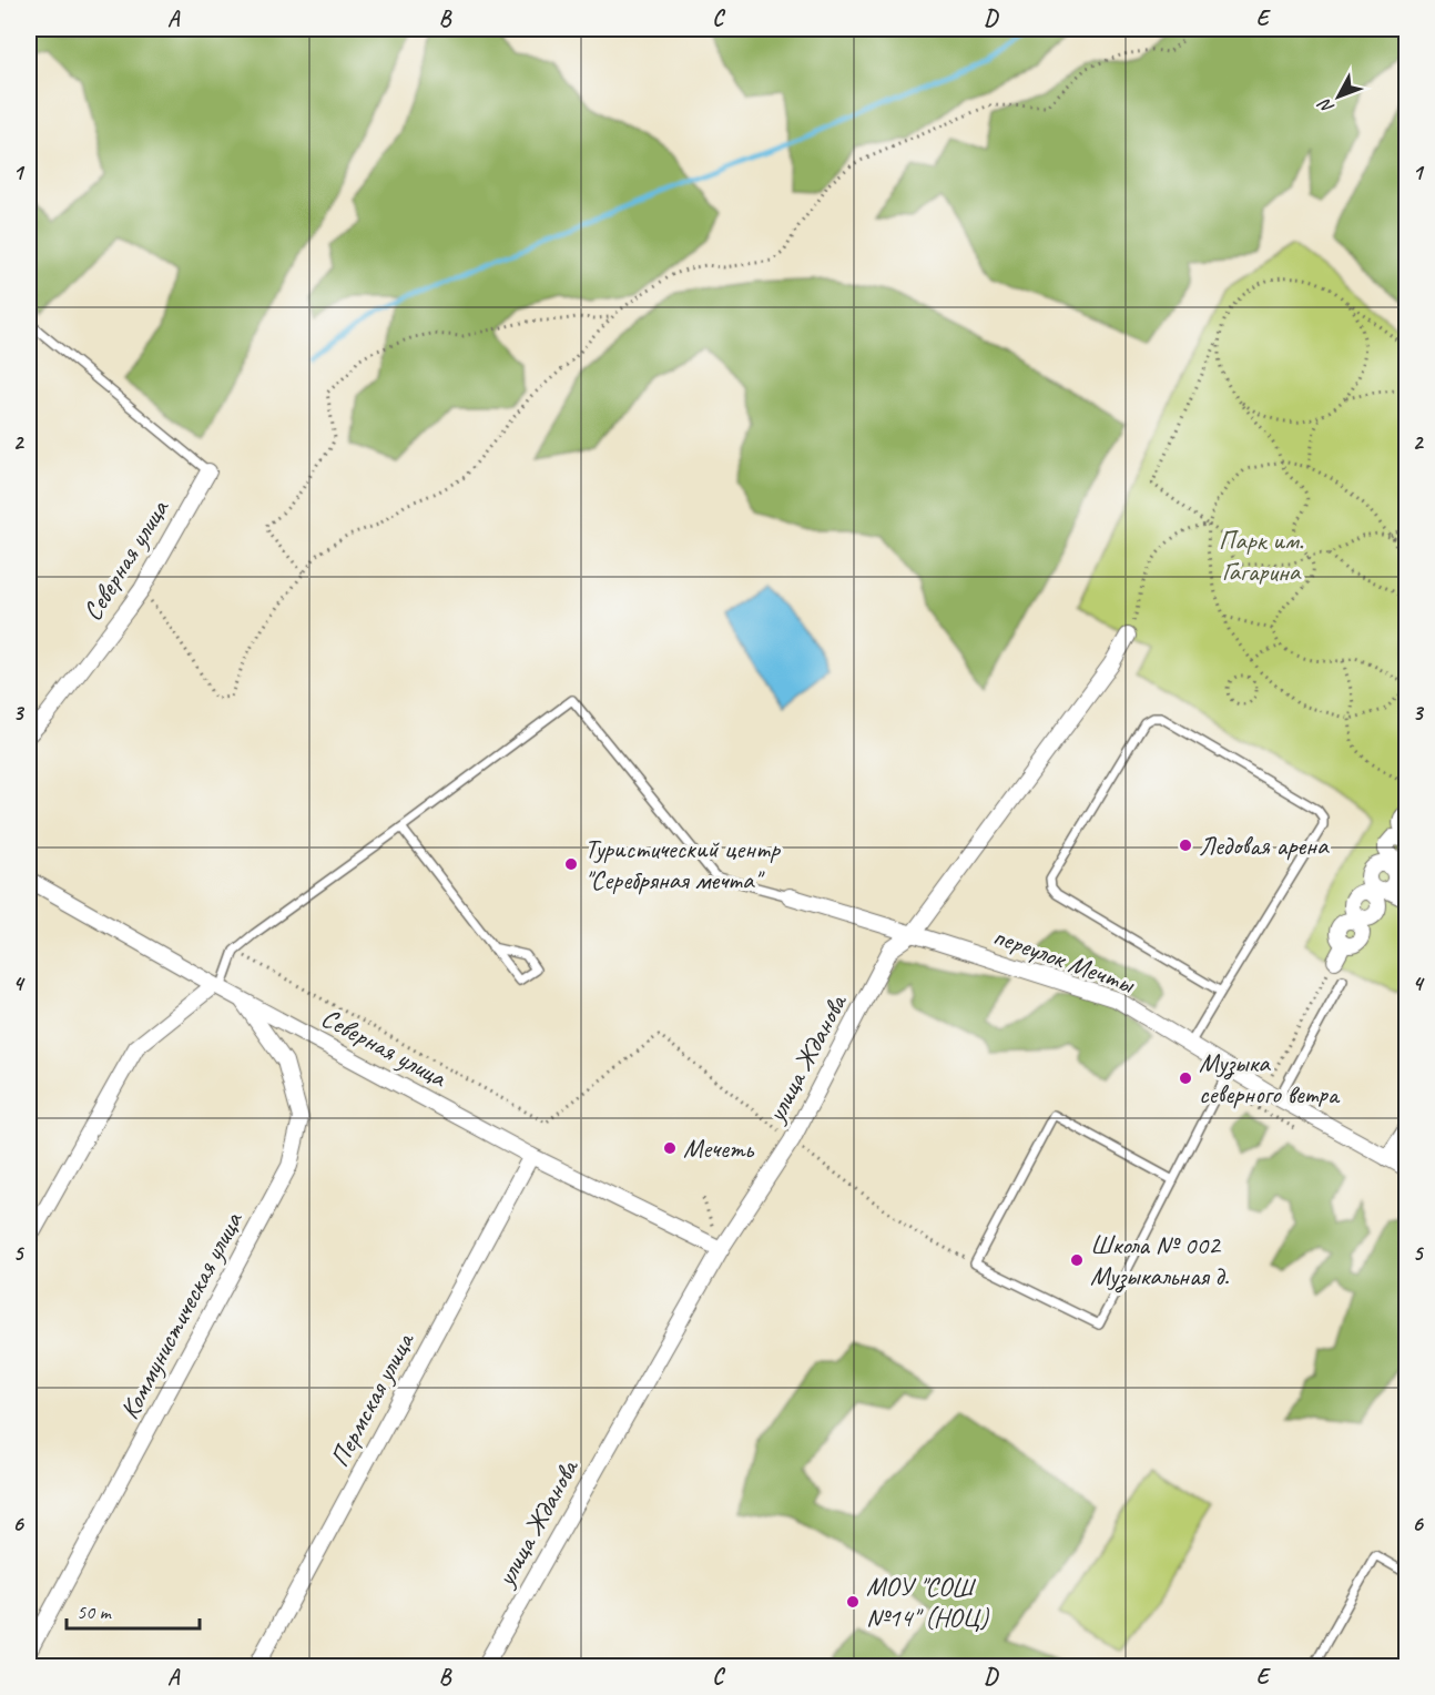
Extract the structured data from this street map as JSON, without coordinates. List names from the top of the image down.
{
  "streets": {
    "street": [
      "Северная улица",
      "переулок Мечты",
      "улица Жданова",
      "Коммунистическая улица",
      "Пермская улица"
    ]
  },
  "crossings": [
    ["Северная улица", "улица Жданова"],
    ["Северная улица", "Коммунистическая улица"],
    ["Северная улица", "Пермская улица"],
    ["переулок Мечты", "улица Жданова"]
  ],
  "parks": ["Парк им. Гагарина"],
  "places": [
    "Ледовая арена",
    "Туристический центр \"Серебряная мечта\"",
    "Музыка северного ветра",
    "Мечеть",
    "Школа № 002 Музыкальная д.",
    "МОУ \"СОШ №14\" (НОЦ)"
  ],
  "scale_bar": "50 m",
  "north": "bottom left",
  "grid": {
    "columns": [
      "A",
      "B",
      "C",
      "D",
      "E"
    ],
    "rows": [
      "1",
      "2",
      "3",
      "4",
      "5",
      "6"
    ]
  }
}
